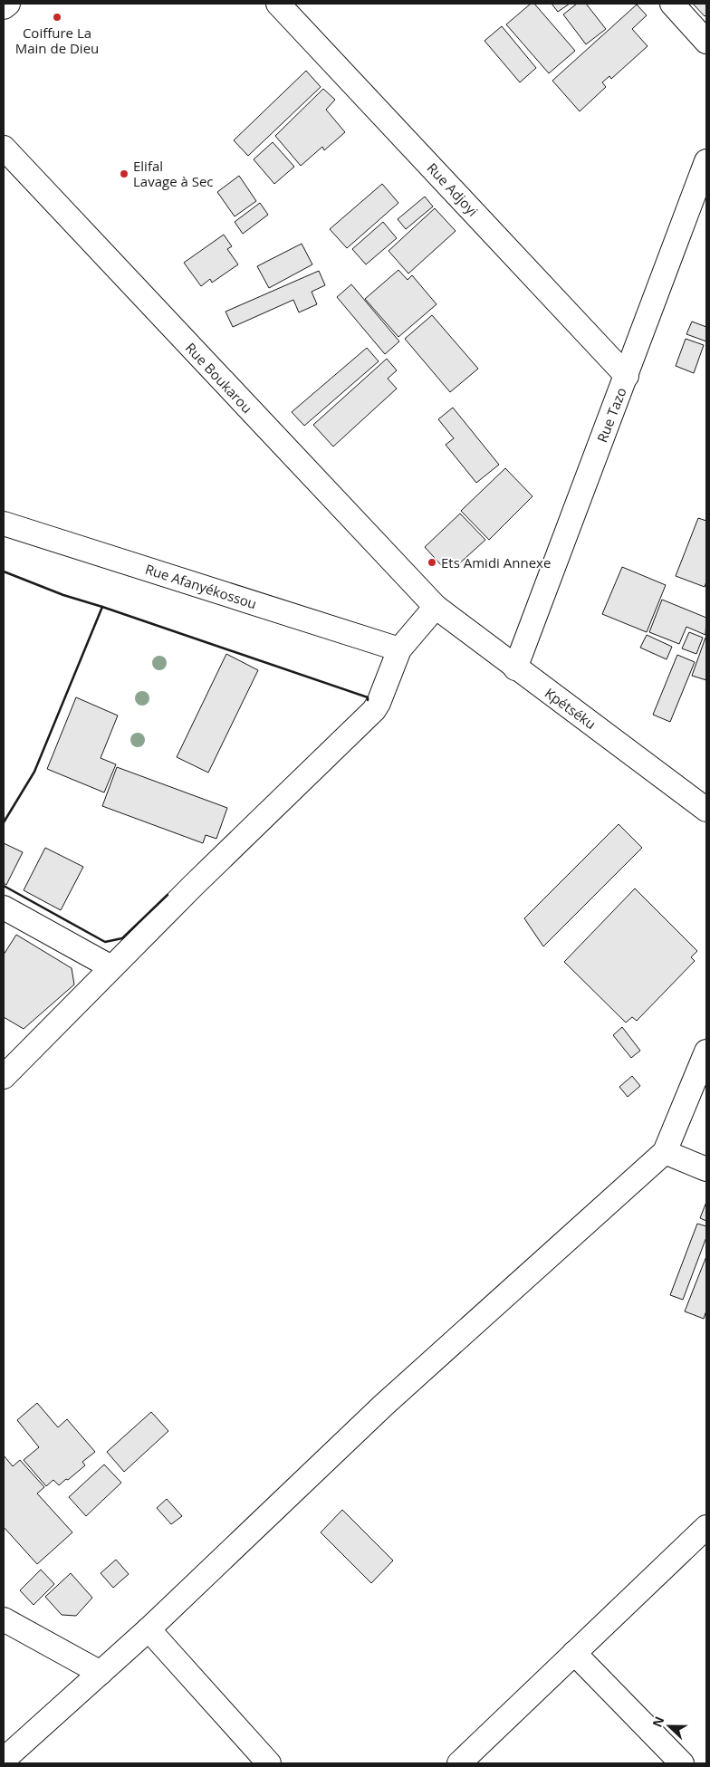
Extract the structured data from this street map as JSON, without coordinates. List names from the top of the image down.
{
  "streets": {
    "street": [
      "Rue Adjoyi",
      "Rue Boukarou",
      "Rue Tazo",
      "Rue Afanyékossou",
      "Kpétséku"
    ]
  },
  "crossings": [
    ["Rue Adjoyi", "Rue Tazo"],
    ["Rue Boukarou", "Kpétséku"],
    ["Rue Tazo", "Kpétséku"]
  ],
  "places": ["Coiffure La Main de Dieu", "Elifal Lavage à Sec", "Ets Amidi Annexe"],
  "north": "left"
}
